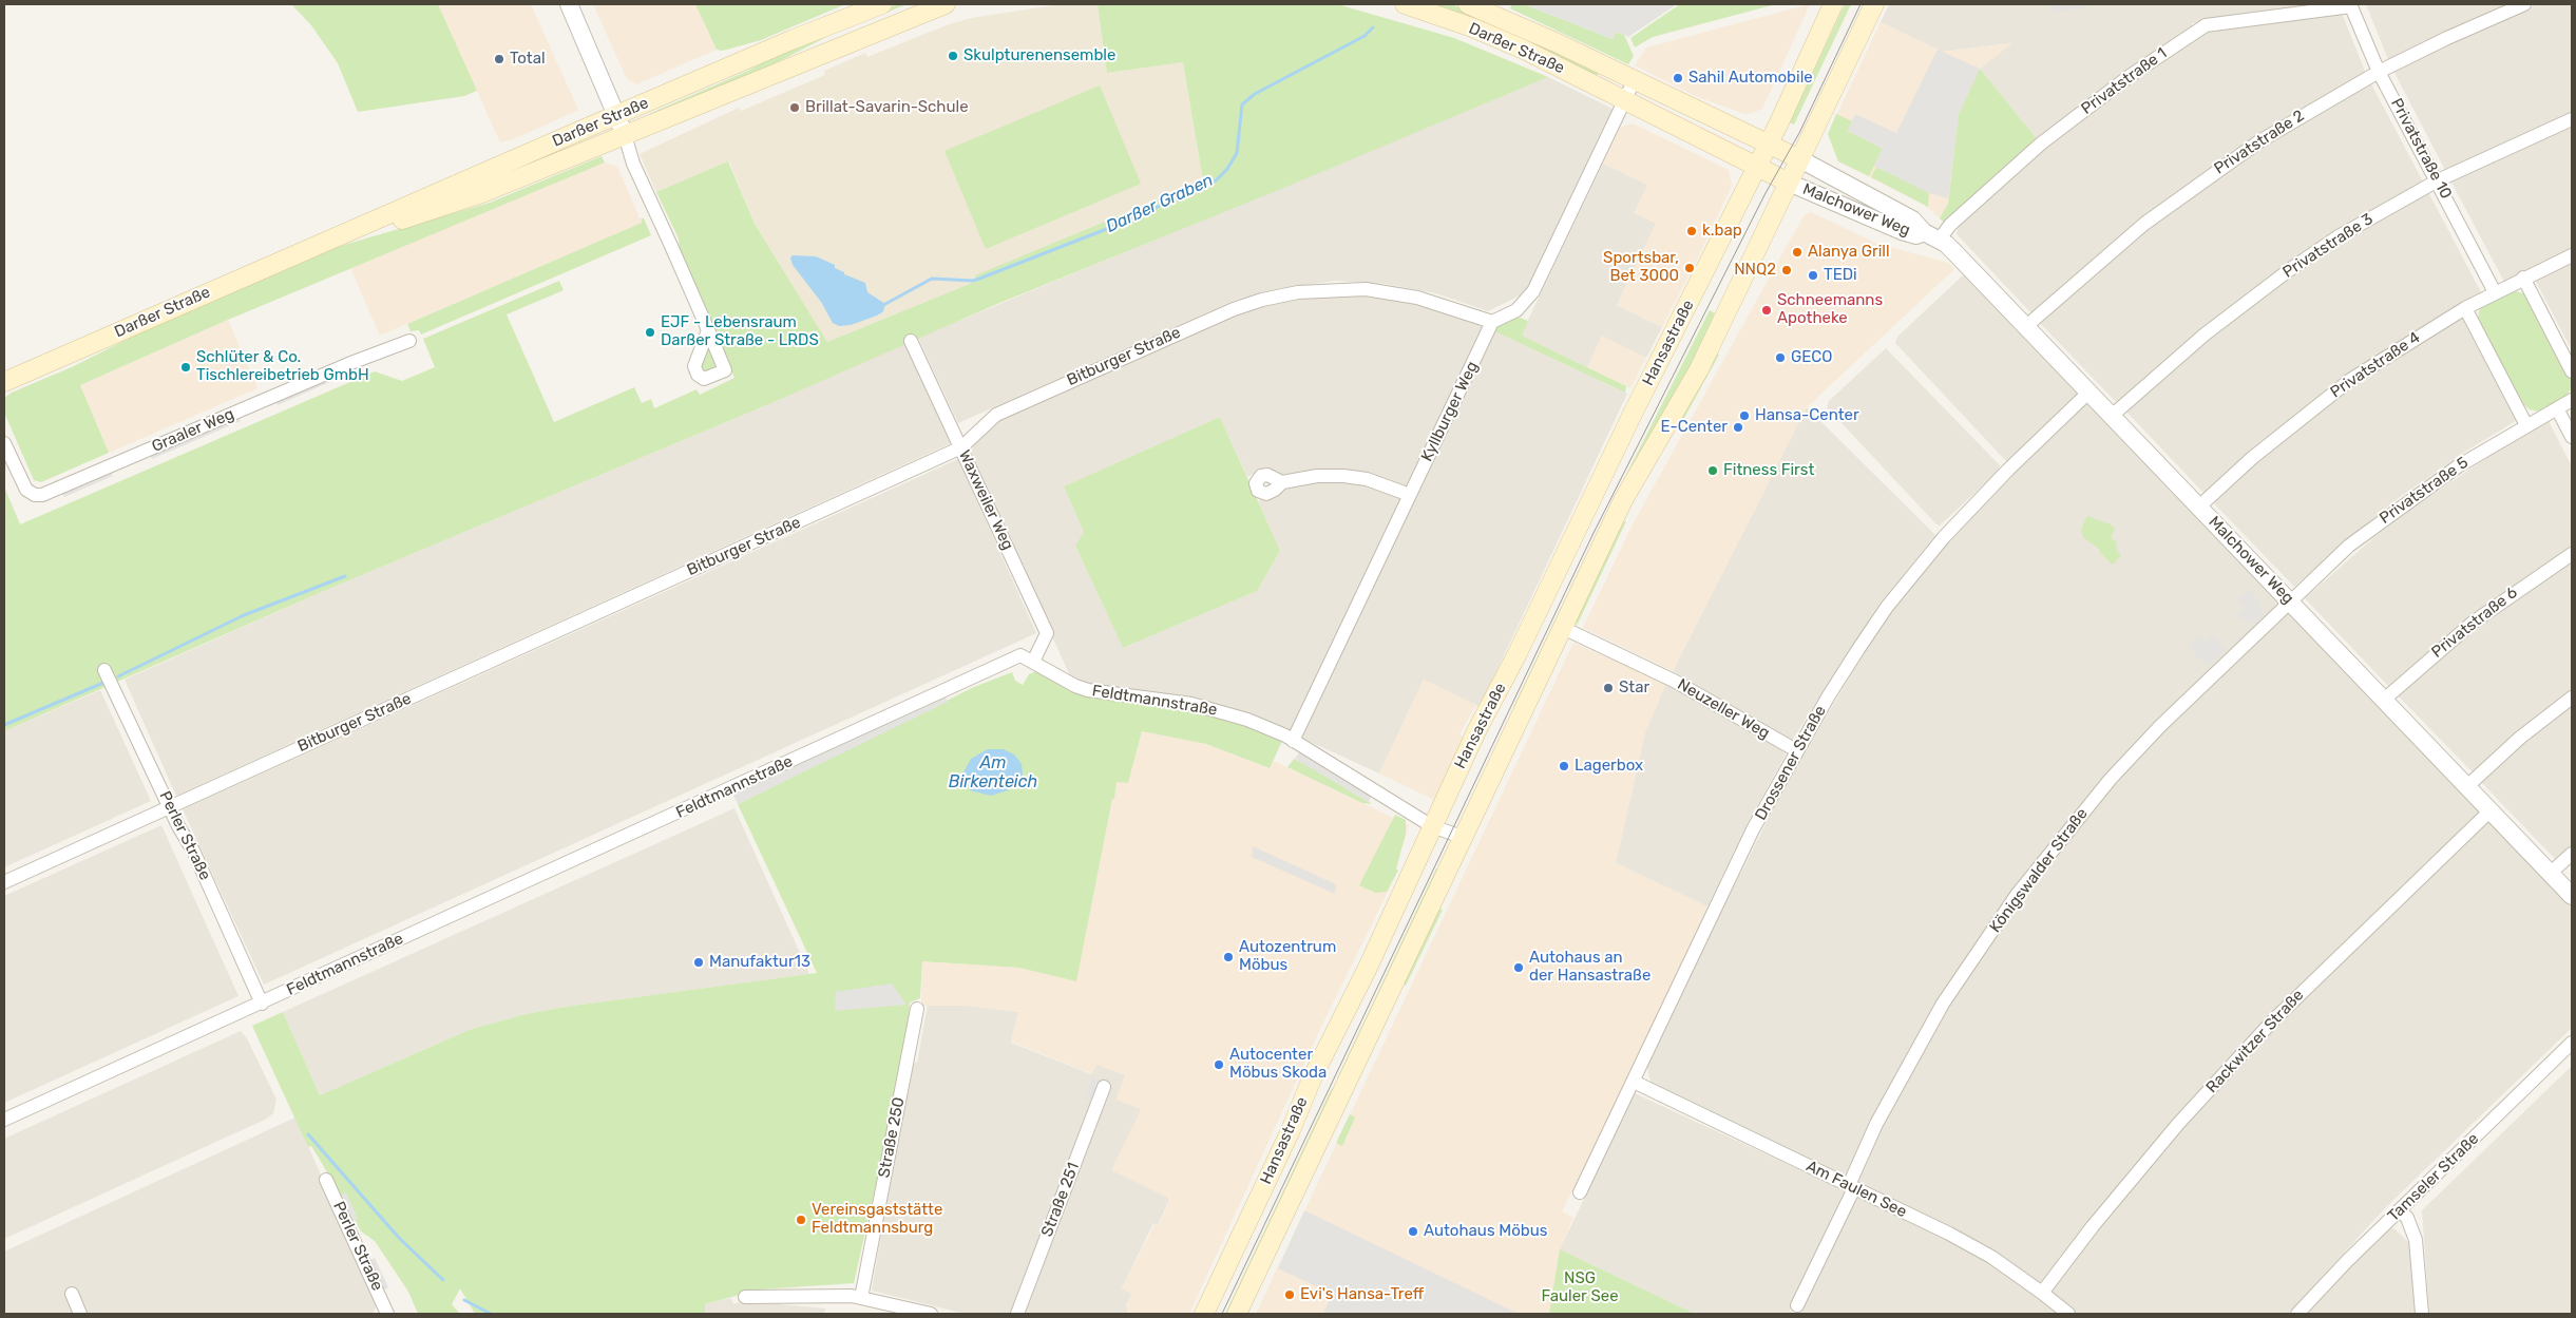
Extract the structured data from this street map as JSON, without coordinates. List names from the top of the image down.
{
  "streets": {
    "main road": ["Darßer Straße", "Hansastraße"],
    "street": [
      "Privatstraße 1",
      "Privatstraße 2",
      "Privatstraße 10",
      "Malchower Weg",
      "Privatstraße 3",
      "Bitburger Straße",
      "Privatstraße 4",
      "Kyllburger Weg",
      "Graaler Weg",
      "Privatstraße 5",
      "Waxweiler Weg",
      "Privatstraße 6",
      "Feldtmannstraße",
      "Neuzeller Weg",
      "Drossener Straße",
      "Perler Straße",
      "Königswalder Straße",
      "Rackwitzer Straße",
      "Straße 250",
      "Tamseler Straße",
      "Am Faulen See",
      "Straße 251"
    ]
  },
  "crossings": [
    ["Darßer Straße", "Malchower Weg"],
    ["Darßer Straße", "Hansastraße"],
    ["Privatstraße 1", "Privatstraße 10"],
    ["Privatstraße 1", "Malchower Weg"],
    ["Privatstraße 2", "Privatstraße 10"],
    ["Privatstraße 2", "Malchower Weg"],
    ["Privatstraße 10", "Privatstraße 3"],
    ["Privatstraße 10", "Privatstraße 4"],
    ["Malchower Weg", "Privatstraße 3"],
    ["Malchower Weg", "Hansastraße"],
    ["Malchower Weg", "Privatstraße 4"],
    ["Malchower Weg", "Privatstraße 5"],
    ["Malchower Weg", "Privatstraße 6"],
    ["Malchower Weg", "Drossener Straße"],
    ["Malchower Weg", "Königswalder Straße"],
    ["Malchower Weg", "Rackwitzer Straße"],
    ["Hansastraße", "Feldtmannstraße"],
    ["Hansastraße", "Neuzeller Weg"],
    ["Bitburger Straße", "Kyllburger Weg"],
    ["Bitburger Straße", "Waxweiler Weg"],
    ["Bitburger Straße", "Perler Straße"],
    ["Kyllburger Weg", "Feldtmannstraße"],
    ["Privatstraße 5", "Königswalder Straße"],
    ["Waxweiler Weg", "Feldtmannstraße"],
    ["Feldtmannstraße", "Perler Straße"],
    ["Neuzeller Weg", "Drossener Straße"],
    ["Drossener Straße", "Am Faulen See"],
    ["Königswalder Straße", "Am Faulen See"],
    ["Rackwitzer Straße", "Am Faulen See"]
  ],
  "water": ["Darßer Graben", "Am Birkenteich"],
  "parks": ["NSG Fauler See"],
  "places": [
    "Skulpturenensemble",
    "Total",
    "Sahil Automobile",
    "Brillat-Savarin-Schule",
    "k.bap",
    "Alanya Grill",
    "Sportsbar, Bet 3000",
    "NNQ2",
    "TEDi",
    "Schneemanns Apotheke",
    "EJF - Lebensraum Darßer Straße - LRDS",
    "GECO",
    "Schlüter & Co. Tischlereibetrieb GmbH",
    "Hansa-Center",
    "E-Center",
    "Fitness First",
    "Star",
    "Lagerbox",
    "Autozentrum Möbus",
    "Manufaktur13",
    "Autohaus an der Hansastraße",
    "Autocenter Möbus Skoda",
    "Vereinsgaststätte Feldtmannsburg",
    "Autohaus Möbus",
    "Evi's Hansa-Treff"
  ]
}
